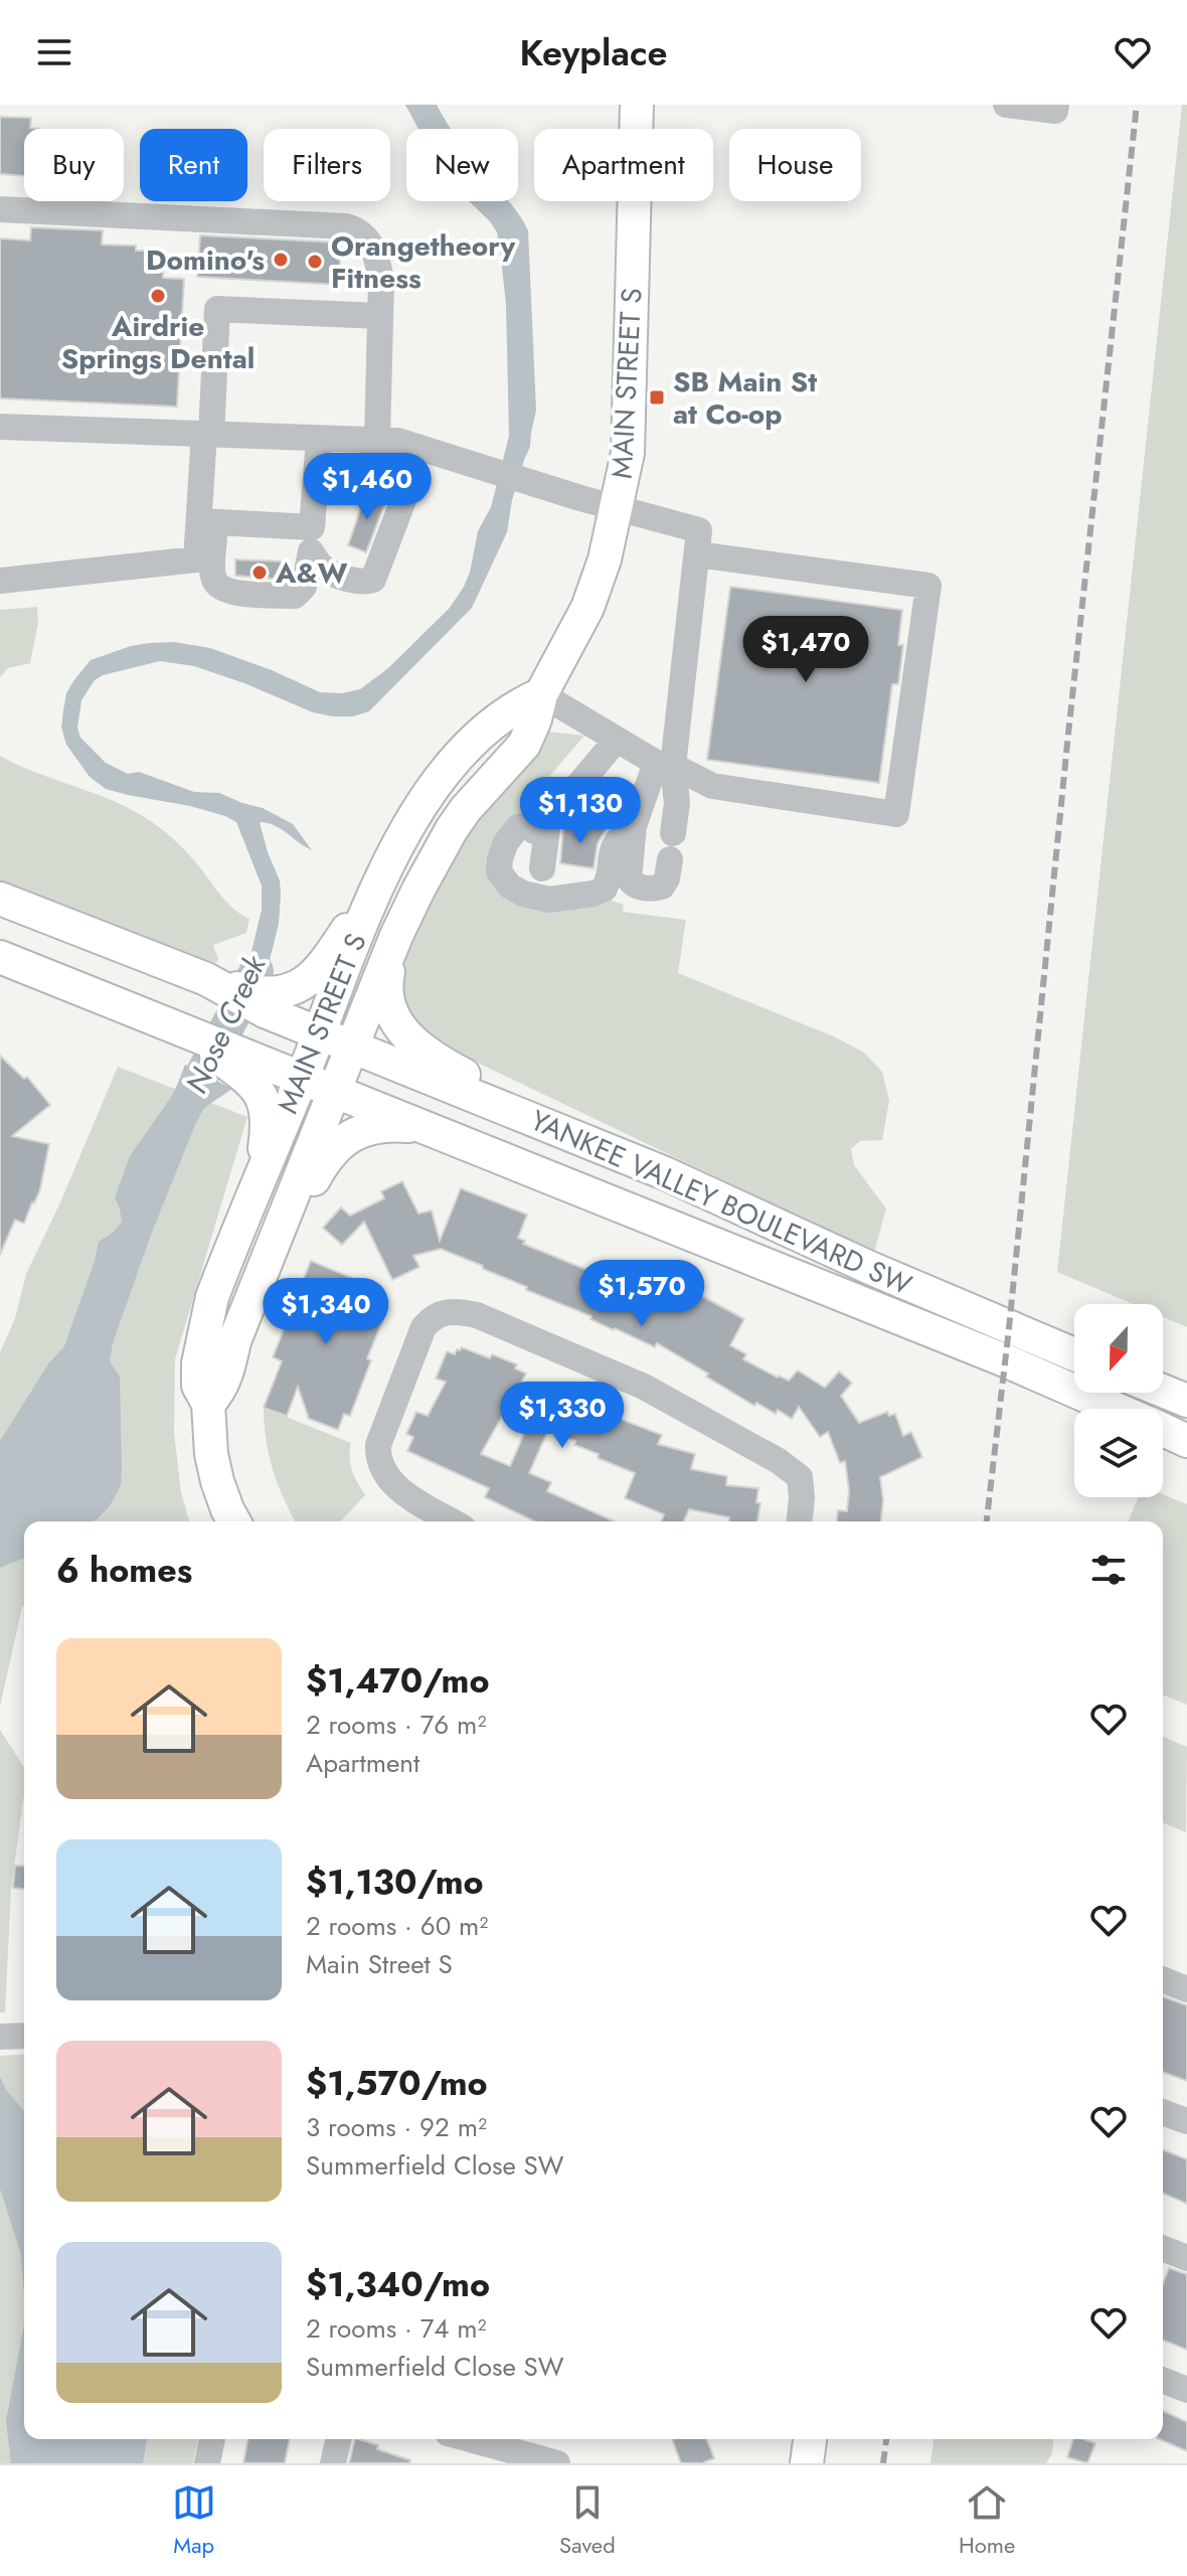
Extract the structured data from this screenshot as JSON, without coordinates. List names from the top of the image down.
{
  "streets": {
    "main road": ["MAIN STREET S", "YANKEE VALLEY BOULEVARD SW"]
  },
  "crossings": [
    ["MAIN STREET S", "YANKEE VALLEY BOULEVARD SW"]
  ],
  "water": ["Nose Creek"],
  "places": {
    "other": [
      "Domino's",
      "Orangetheory Fitness",
      "Airdrie Springs Dental",
      "A&W"
    ],
    "transit": ["SB Main St at Co-op"]
  },
  "north": "bottom",
  "page": {
    "header": "Keyplace",
    "chip": [
      "Buy",
      "Rent",
      "Filters",
      "New",
      "Apartment",
      "House"
    ],
    "price": [
      "$1,460",
      "$1,470",
      "$1,130",
      "$1,570",
      "$1,340",
      "$1,330"
    ],
    "heading": "6 homes",
    "list": [
      {
        "name": "$1,470/mo",
        "note": "2 rooms · 76 m² · Apartment"
      },
      {
        "name": "$1,130/mo",
        "note": "2 rooms · 60 m² · Main Street S"
      },
      {
        "name": "$1,570/mo",
        "note": "3 rooms · 92 m² · Summerfield Close SW"
      },
      {
        "name": "$1,340/mo",
        "note": "2 rooms · 74 m² · Summerfield Close SW"
      }
    ],
    "tabs": ["Map", "Saved", "Home"]
  }
}
